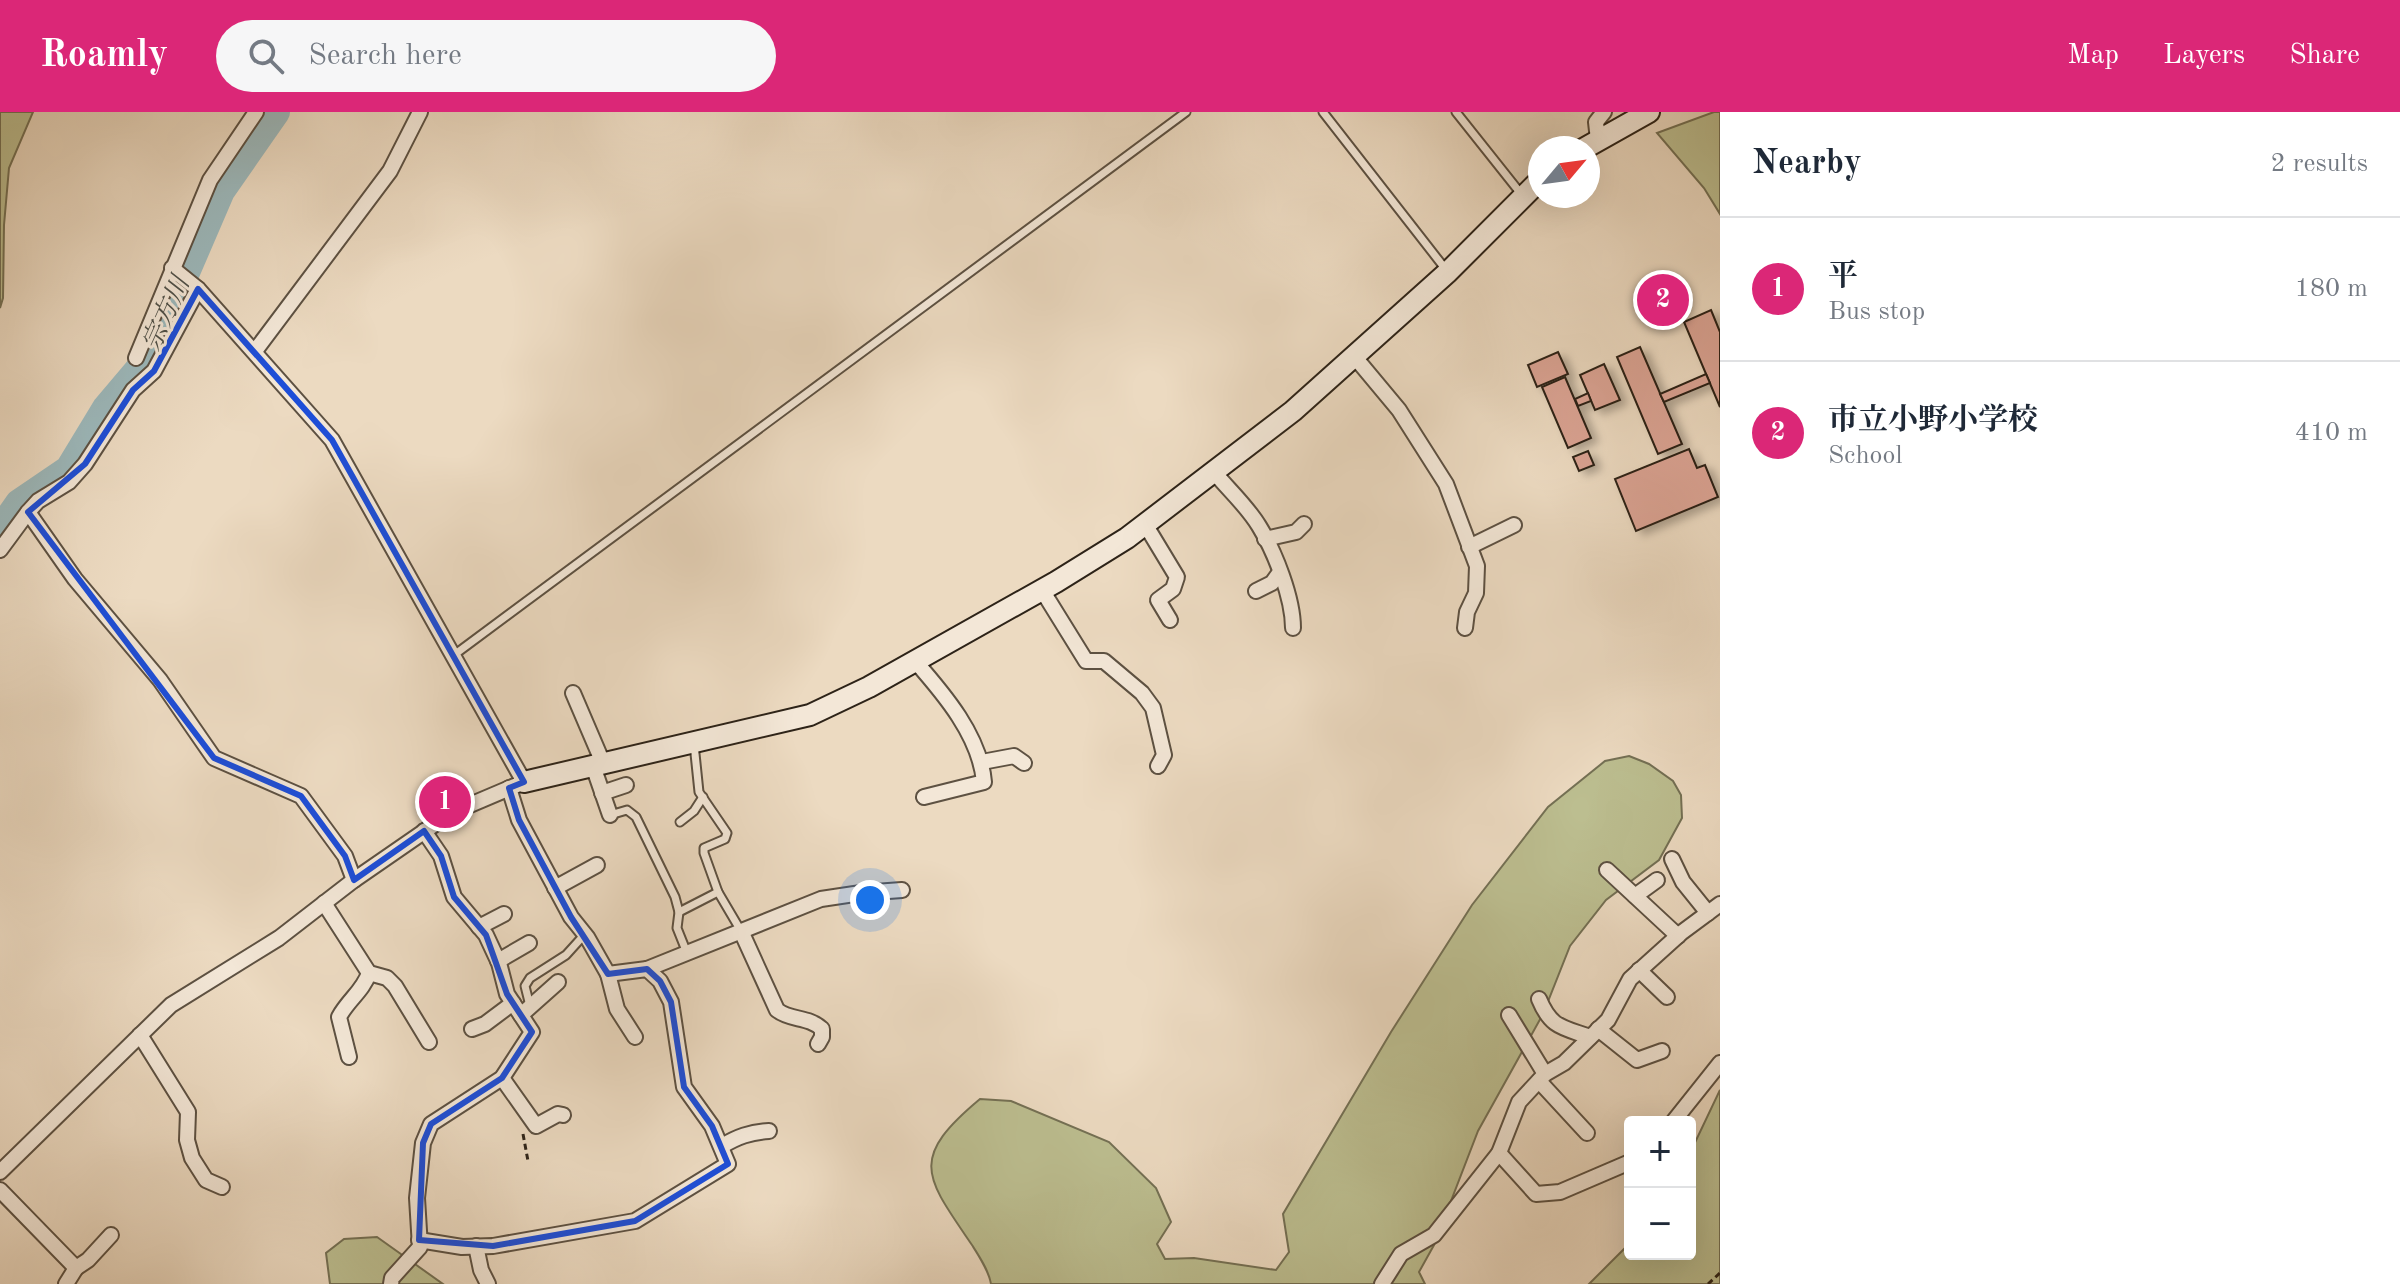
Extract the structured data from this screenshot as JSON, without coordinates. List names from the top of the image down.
{
  "water": ["宗方川"],
  "north": "top right",
  "page": {
    "header": "Roamly",
    "search": "Search here",
    "nav": ["Map", "Layers", "Share"],
    "heading": ["Nearby", "2 results"],
    "list": [
      {
        "mark": "1",
        "name": "平",
        "note": "Bus stop",
        "value": "180 m"
      },
      {
        "mark": "2",
        "name": "市立小野小学校",
        "note": "School",
        "value": "410 m"
      }
    ],
    "pins": ["2", "1"],
    "map_buttons": ["+", "−"]
  }
}
